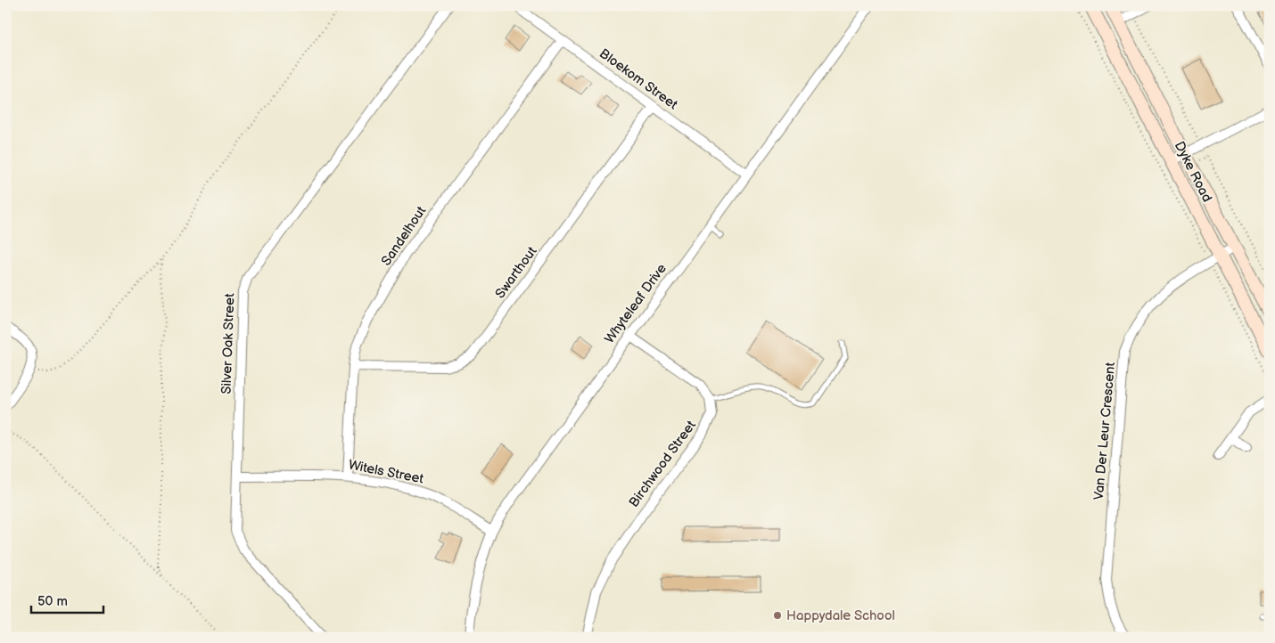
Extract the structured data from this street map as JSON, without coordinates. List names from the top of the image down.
{
  "streets": {
    "street": [
      "Bloekom Street",
      "Dyke Road",
      "Sandelhout",
      "Swarthout",
      "Whyteleaf Drive",
      "Silver Oak Street",
      "Van Der Leur Crescent",
      "Birchwood Street",
      "Witels Street"
    ]
  },
  "crossings": [
    ["Bloekom Street", "Sandelhout"],
    ["Bloekom Street", "Swarthout"],
    ["Bloekom Street", "Whyteleaf Drive"],
    ["Dyke Road", "Van Der Leur Crescent"],
    ["Sandelhout", "Swarthout"],
    ["Sandelhout", "Witels Street"],
    ["Whyteleaf Drive", "Witels Street"],
    ["Silver Oak Street", "Witels Street"]
  ],
  "places": ["Happydale School"],
  "scale_bar": "50 m"
}
